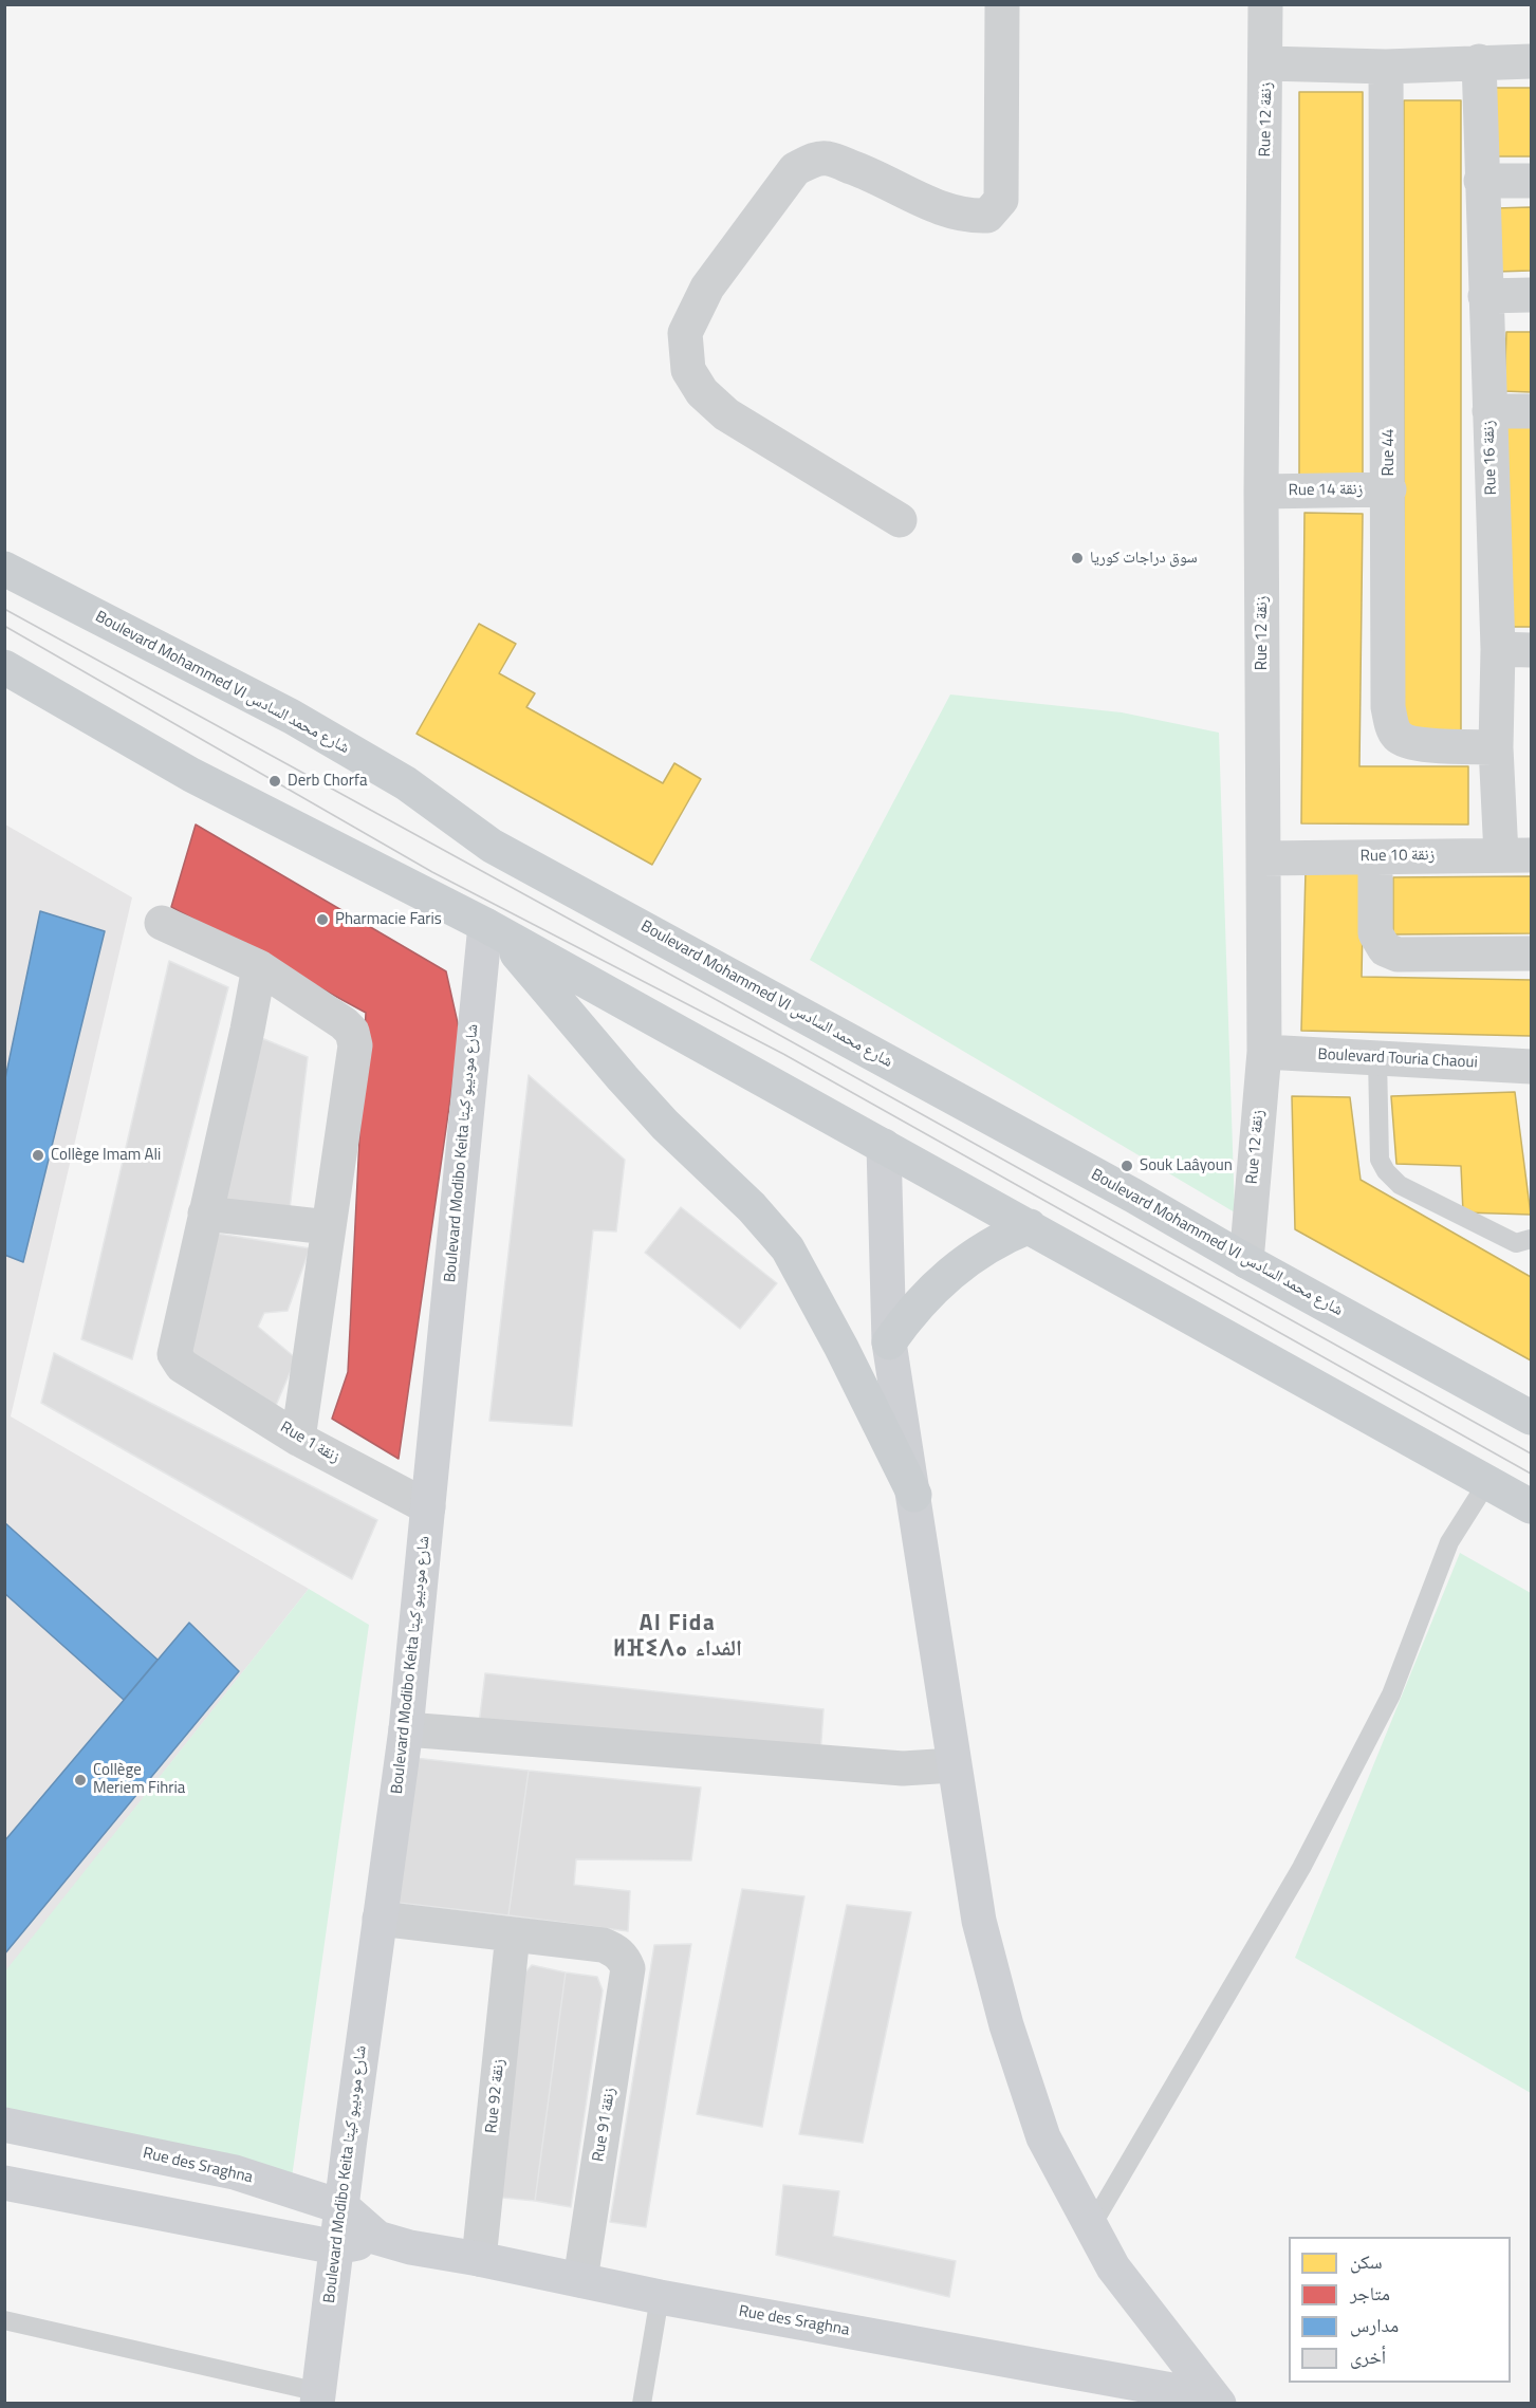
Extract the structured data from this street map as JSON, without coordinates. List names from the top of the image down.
{
  "streets": {
    "main road": ["Boulevard Mohammed VI شارع محمد السادس"],
    "street": [
      "Rue 12 زنقة",
      "Rue 44",
      "Rue 16 زنقة",
      "Rue 14 زنقة",
      "Rue 10 زنقة",
      "Boulevard Touria Chaoui",
      "Boulevard Modibo Keita شارع موديبو كيتا",
      "Rue 1 زنقة",
      "Rue 92 زنقة",
      "Rue 91 زنقة",
      "Rue des Sraghna"
    ]
  },
  "crossings": [
    ["Rue 12 زنقة", "Rue 14 زنقة"],
    ["Rue 12 زنقة", "Boulevard Mohammed VI شارع محمد السادس"],
    ["Rue 12 زنقة", "Rue 10 زنقة"],
    ["Rue 12 زنقة", "Boulevard Touria Chaoui"],
    ["Rue 44", "Rue 16 زنقة"],
    ["Rue 44", "Rue 14 زنقة"],
    ["Rue 16 زنقة", "Rue 10 زنقة"],
    ["Boulevard Modibo Keita شارع موديبو كيتا", "Rue 1 زنقة"],
    ["Boulevard Modibo Keita شارع موديبو كيتا", "Rue des Sraghna"],
    ["Rue 92 زنقة", "Rue 91 زنقة"],
    ["Rue 92 زنقة", "Rue des Sraghna"],
    ["Rue 91 زنقة", "Rue des Sraghna"]
  ],
  "districts": ["Al Fida ⵍⴼⵉⴷⴰ الفداء"],
  "places": [
    "سوق دراجات كوريا",
    "Derb Chorfa",
    "Pharmacie Faris",
    "Collège Imam Ali",
    "Souk Laâyoun",
    "Collège Meriem Fihria"
  ],
  "legend": [
    "سكن",
    "متاجر",
    "مدارس",
    "أخرى"
  ]
}
